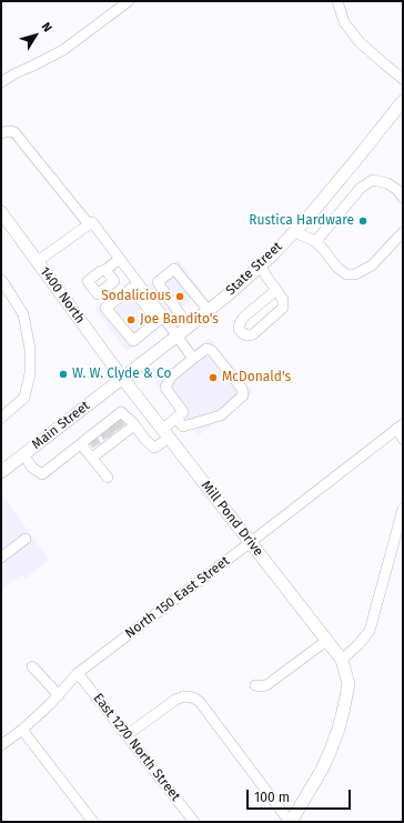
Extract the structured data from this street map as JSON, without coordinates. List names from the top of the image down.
{
  "streets": {
    "main road": [
      "State Street",
      "1400 North",
      "Main Street",
      "Mill Pond Drive"
    ],
    "street": ["North 150 East Street", "East 1270 North Street"]
  },
  "crossings": [
    ["State Street", "1400 North"],
    ["State Street", "Main Street"],
    ["State Street", "Mill Pond Drive"],
    ["1400 North", "Main Street"],
    ["1400 North", "Mill Pond Drive"],
    ["Main Street", "Mill Pond Drive"],
    ["Mill Pond Drive", "North 150 East Street"],
    ["North 150 East Street", "East 1270 North Street"]
  ],
  "places": [
    "Rustica Hardware",
    "Sodalicious",
    "Joe Bandito's",
    "W. W. Clyde & Co",
    "McDonald's"
  ],
  "scale_bar": "100 m",
  "north": "top right"
}
